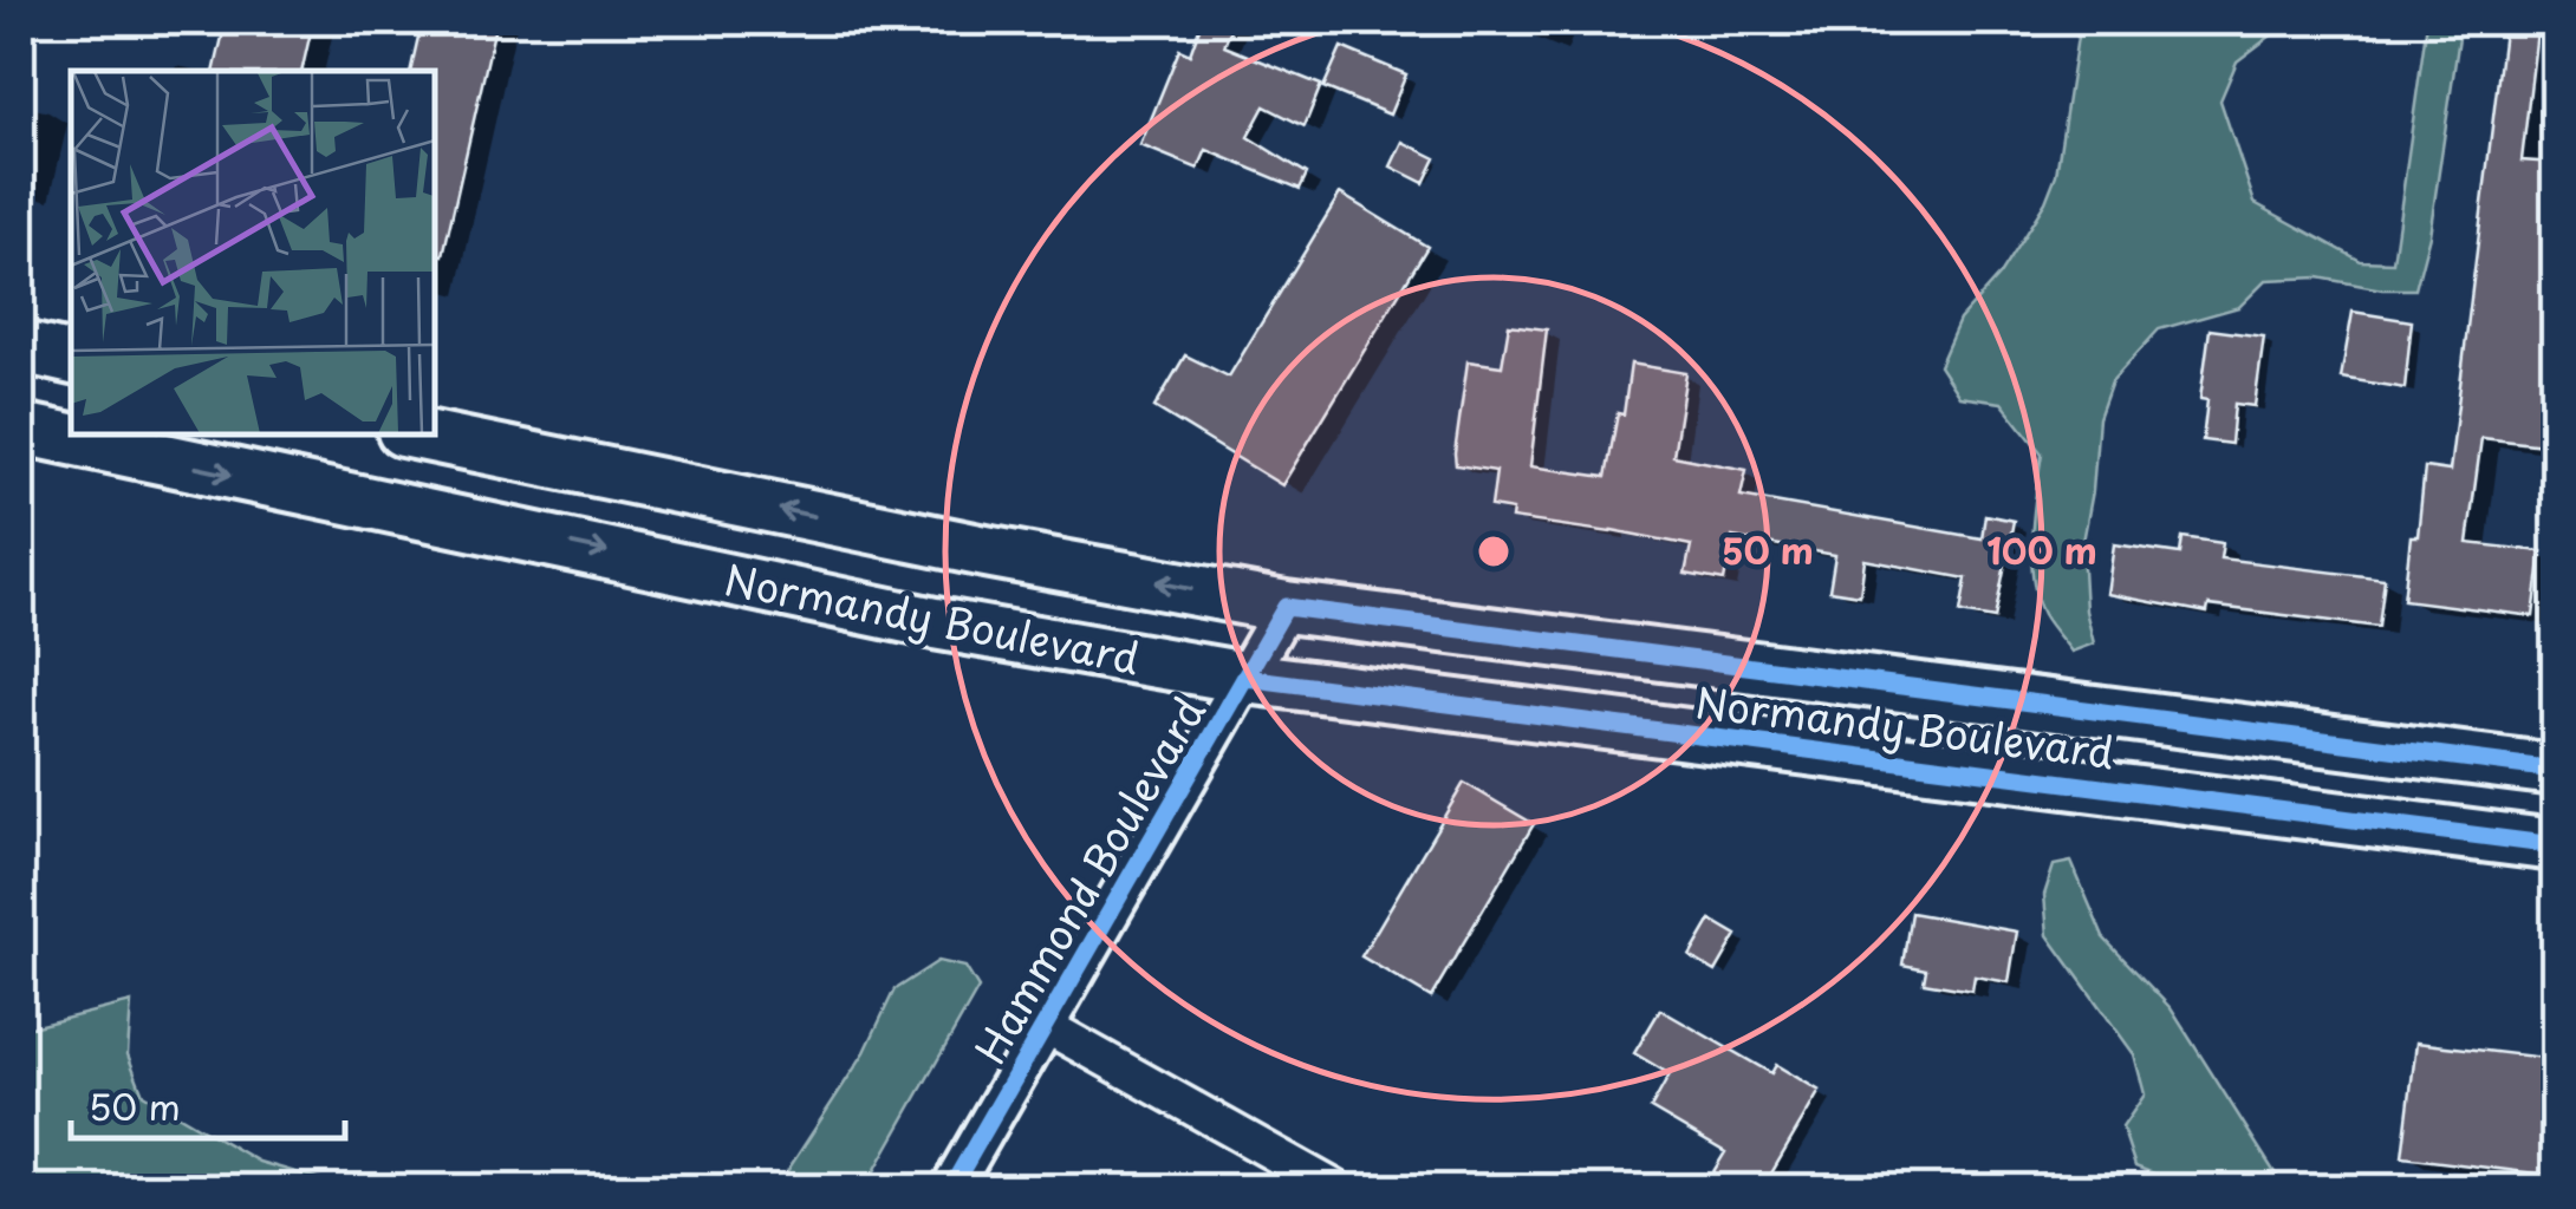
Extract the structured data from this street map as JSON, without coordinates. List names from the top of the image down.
{
  "streets": {
    "main road": ["Normandy Boulevard"],
    "street": ["Hammond Boulevard"]
  },
  "crossings": [
    ["Normandy Boulevard", "Hammond Boulevard"]
  ],
  "scale_bar": "50 m",
  "rings": ["50 m", "100 m"]
}
